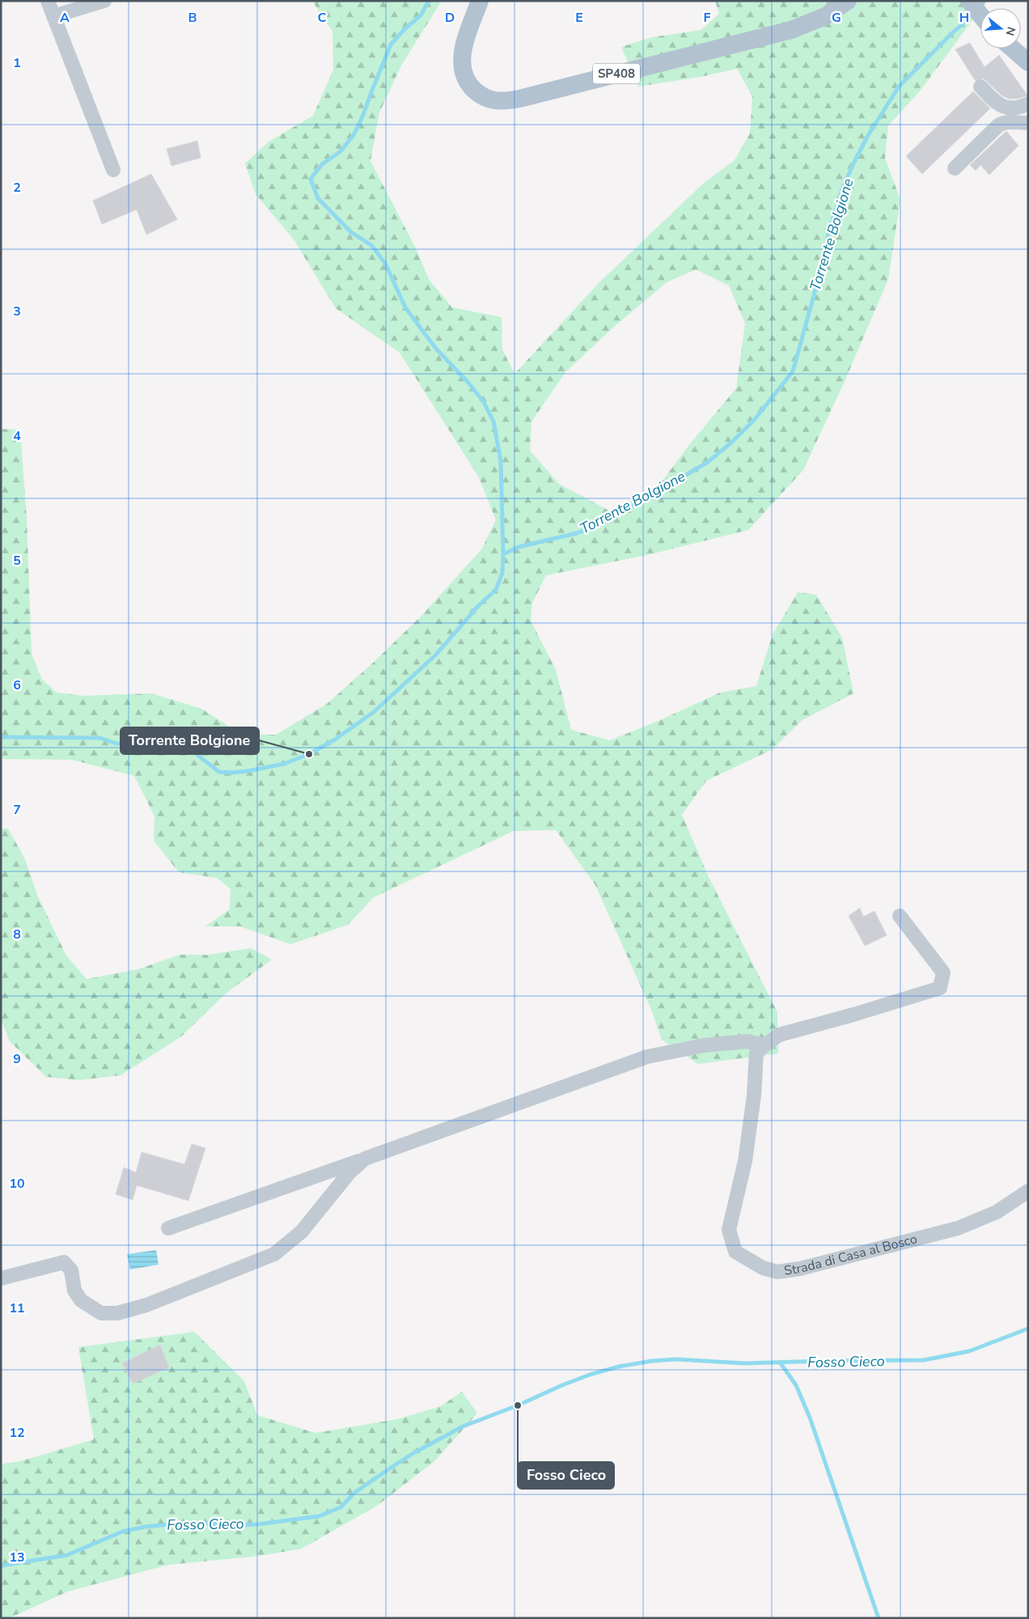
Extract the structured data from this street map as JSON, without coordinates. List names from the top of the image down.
{
  "streets": {
    "main road": ["SP408"],
    "street": ["Strada di Casa al Bosco"]
  },
  "water": ["Torrente Bolgione", "Fosso Cieco"],
  "places": ["Torrente Bolgione", "Fosso Cieco"],
  "north": "right",
  "grid": {
    "columns": [
      "A",
      "B",
      "C",
      "D",
      "E",
      "F",
      "G",
      "H"
    ],
    "rows": [
      "1",
      "2",
      "3",
      "4",
      "5",
      "6",
      "7",
      "8",
      "9",
      "10",
      "11",
      "12",
      "13"
    ]
  }
}
